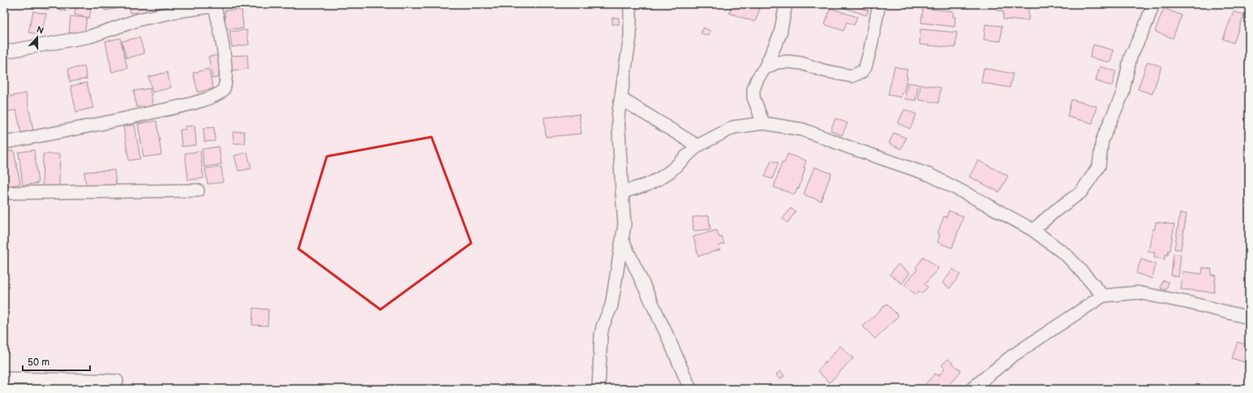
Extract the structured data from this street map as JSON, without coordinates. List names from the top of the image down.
{
  "scale_bar": "50 m",
  "north": "top"
}
